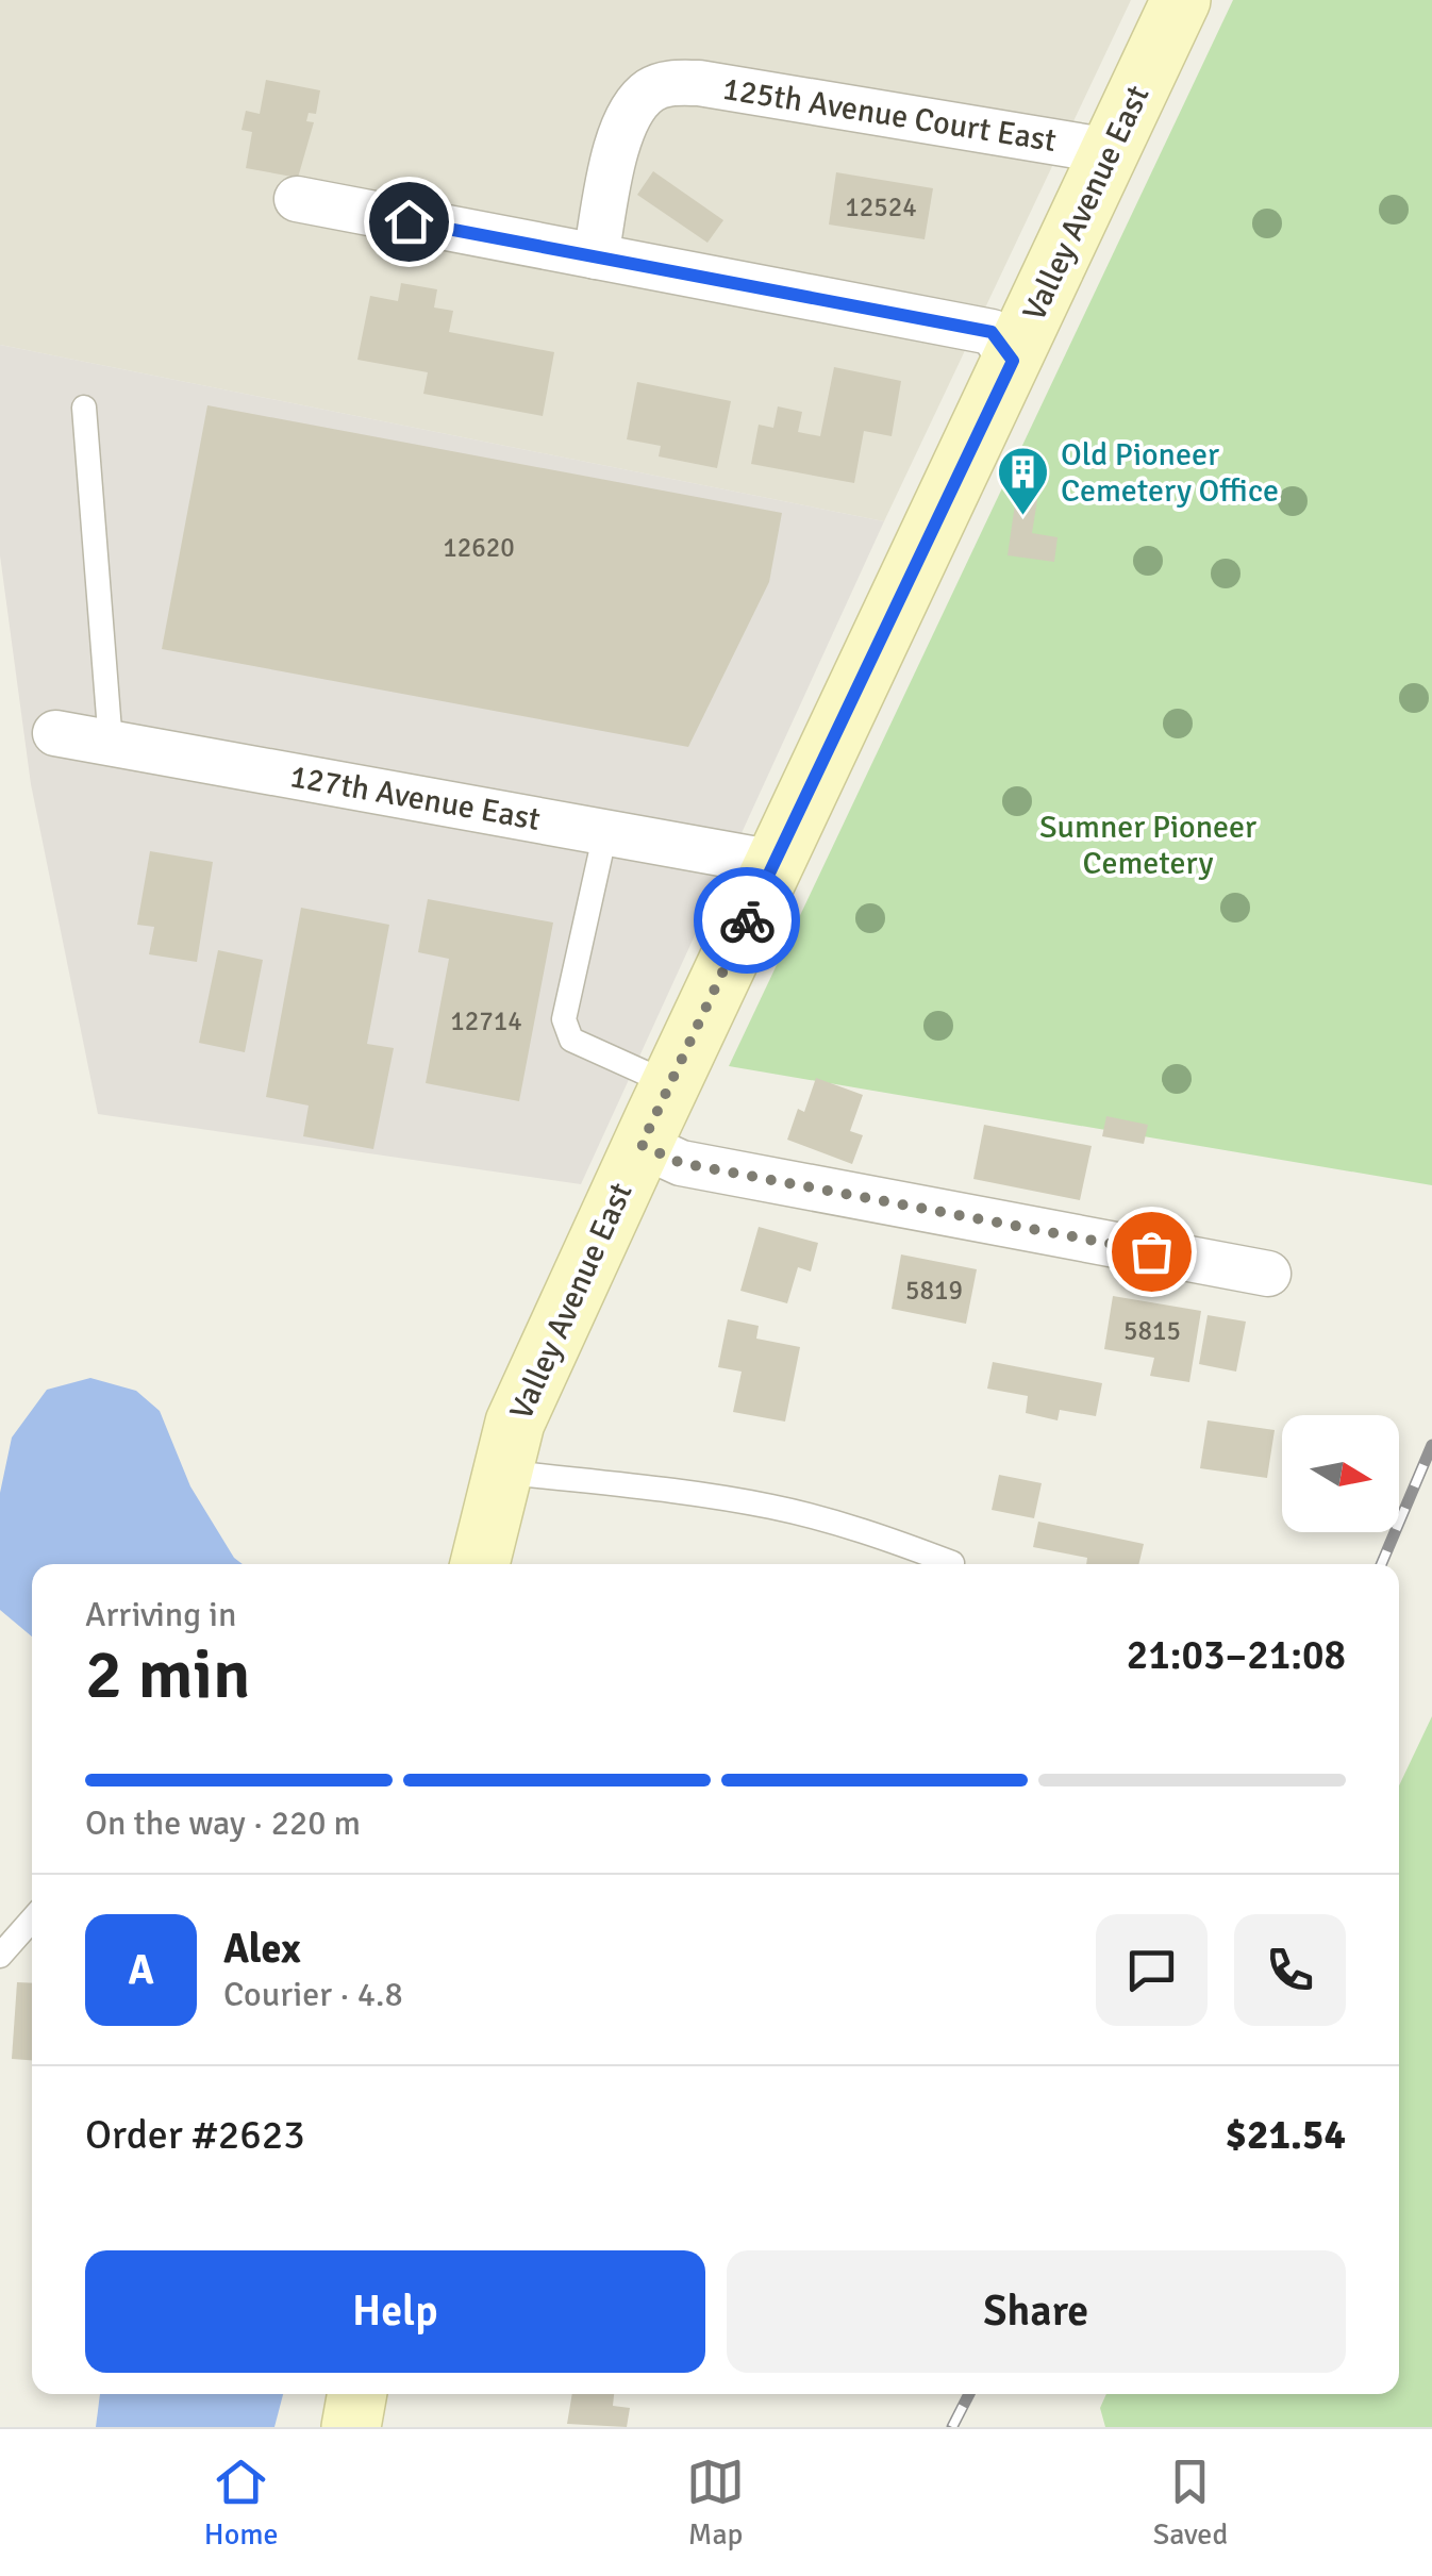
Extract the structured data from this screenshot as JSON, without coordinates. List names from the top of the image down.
{
  "streets": {
    "main road": ["Valley Avenue East"],
    "street": ["125th Avenue Court East", "127th Avenue East"]
  },
  "crossings": [
    ["125th Avenue Court East", "Valley Avenue East"],
    ["Valley Avenue East", "127th Avenue East"]
  ],
  "parks": ["Sumner Pioneer Cemetery"],
  "places": {
    "building": ["Old Pioneer Cemetery Office"]
  },
  "house_numbers": [
    "12524",
    "12620",
    "12714",
    "5819",
    "5815"
  ],
  "north": "right",
  "page": {
    "heading": ["2 min", "Arriving in", "21:03–21:08"],
    "panel": [
      "Alex",
      "Courier · 4.8",
      "Order #2623",
      "$21.54"
    ],
    "bar": "On the way · 220 m",
    "round": "A",
    "buttons": ["Help", "Share"],
    "tabs": ["Home", "Map", "Saved"]
  }
}
